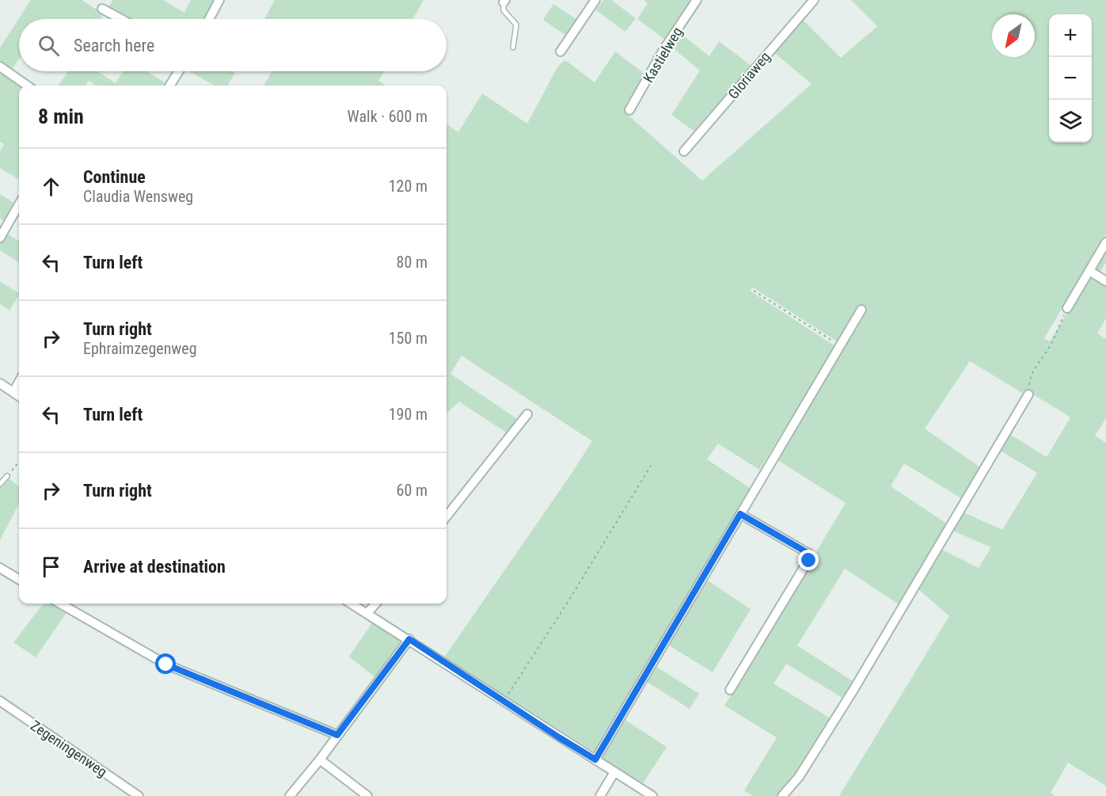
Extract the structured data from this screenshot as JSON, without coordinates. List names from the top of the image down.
{
  "streets": {
    "street": ["Kastielweg", "Gloriaweg", "Zegeningenweg"]
  },
  "north": "bottom left",
  "page": {
    "map_buttons": ["+", "−"],
    "search": "Search here",
    "heading": ["8 min", "Walk · 600 m"],
    "list": [
      ["Continue", "Claudia Wensweg", "120 m"],
      ["Turn left", "80 m"],
      ["Turn right", "Ephraimzegenweg", "150 m"],
      ["Turn left", "190 m"],
      ["Turn right", "60 m"],
      "Arrive at destination"
    ]
  }
}
